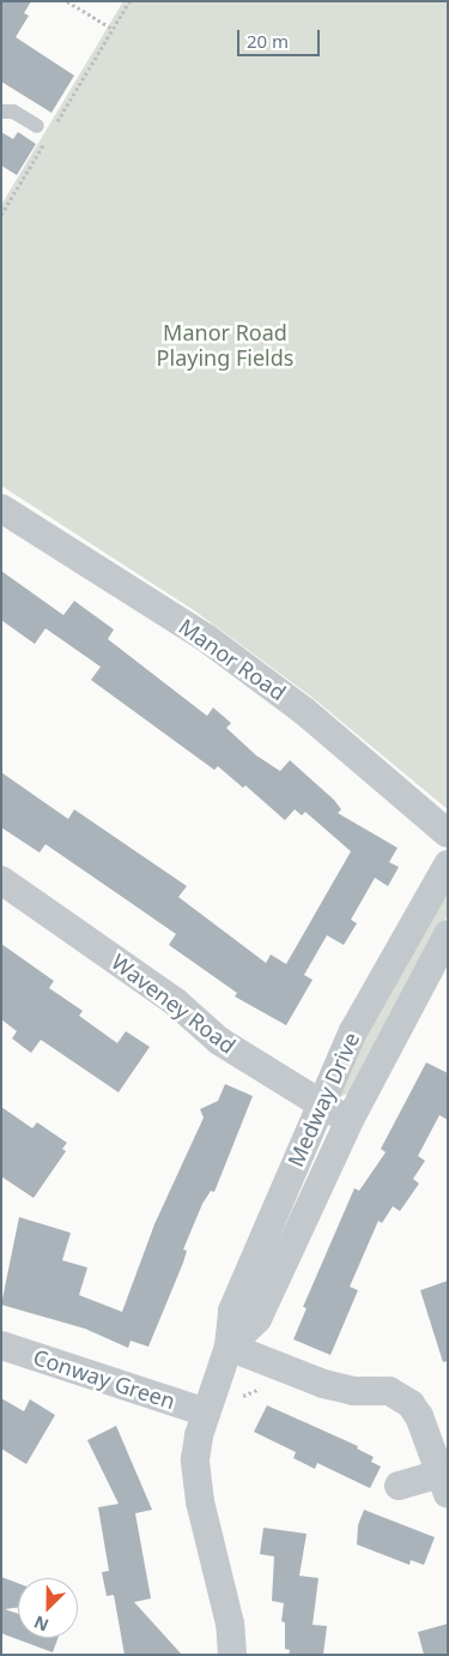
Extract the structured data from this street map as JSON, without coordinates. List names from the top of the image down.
{
  "streets": {
    "street": [
      "Manor Road",
      "Waveney Road",
      "Medway Drive",
      "Conway Green"
    ]
  },
  "crossings": [
    ["Waveney Road", "Medway Drive"],
    ["Medway Drive", "Conway Green"]
  ],
  "parks": ["Manor Road Playing Fields"],
  "scale_bar": "20 m",
  "north": "bottom left"
}
